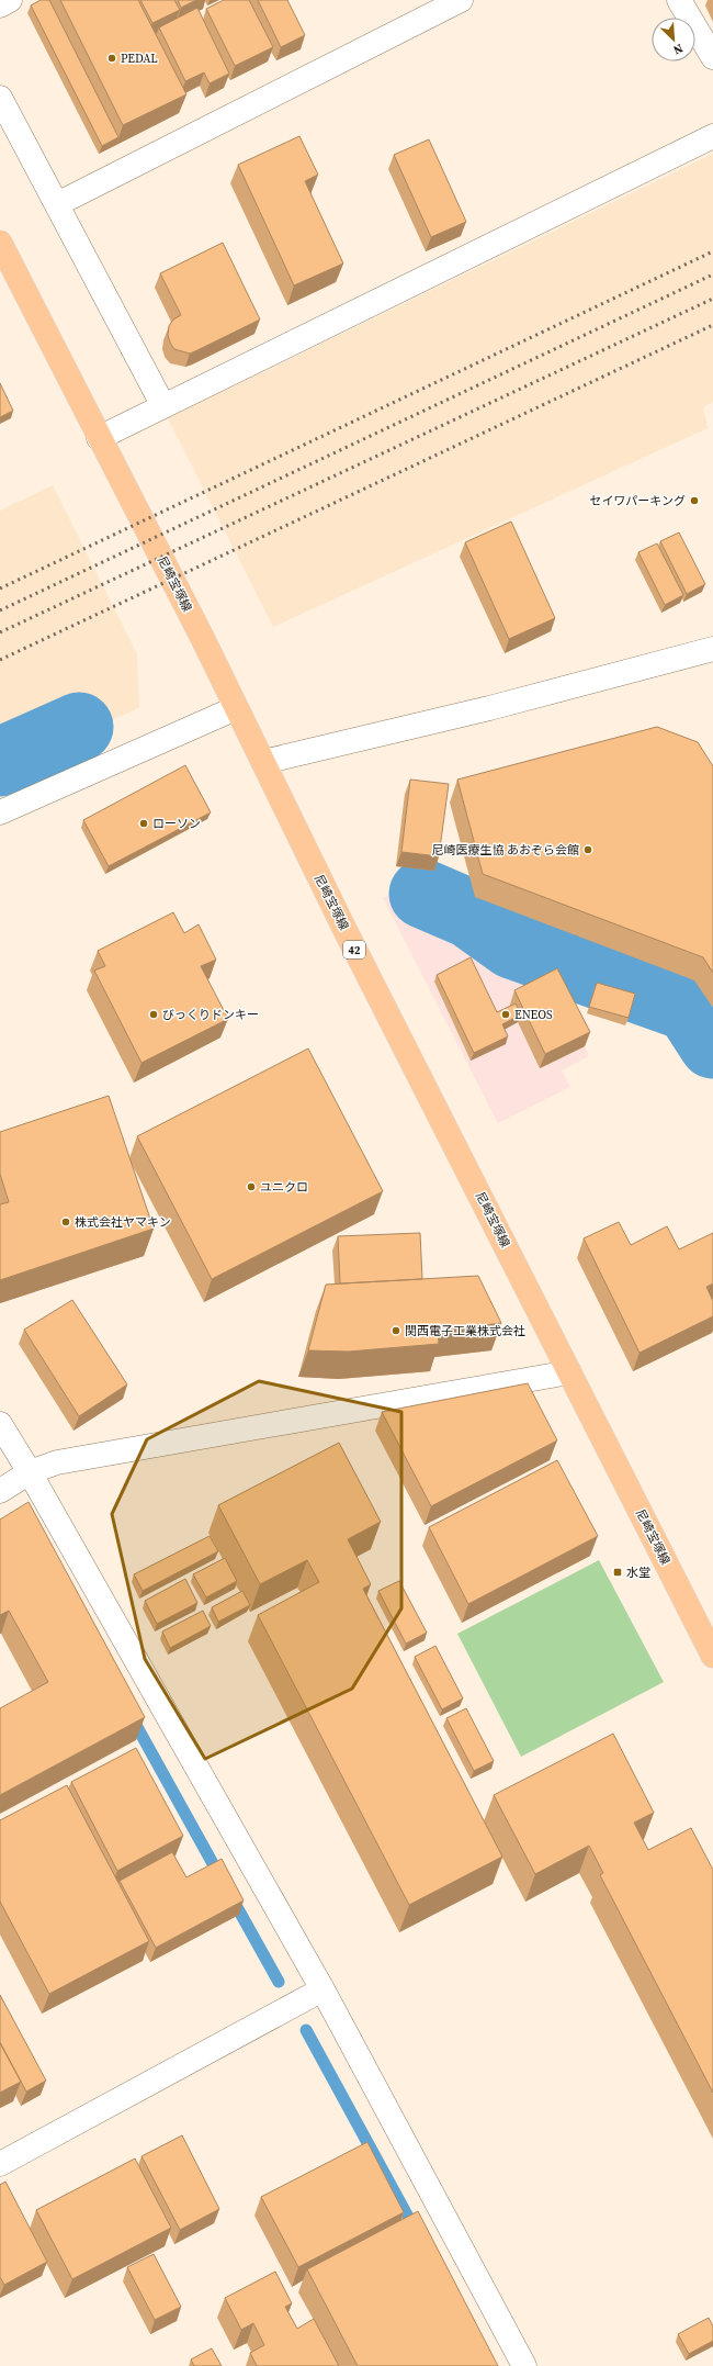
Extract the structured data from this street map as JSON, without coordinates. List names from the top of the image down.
{
  "streets": {
    "main road": ["尼崎宝塚線", "42"]
  },
  "places": {
    "other": [
      "PEDAL",
      "セイワパーキング",
      "ローソン",
      "尼崎医療生協 あおぞら会館",
      "びっくりドンキー",
      "ENEOS",
      "ユニクロ",
      "株式会社ヤマキン",
      "関西電子工業株式会社"
    ],
    "transit": ["水堂"]
  },
  "north": "bottom right"
}
